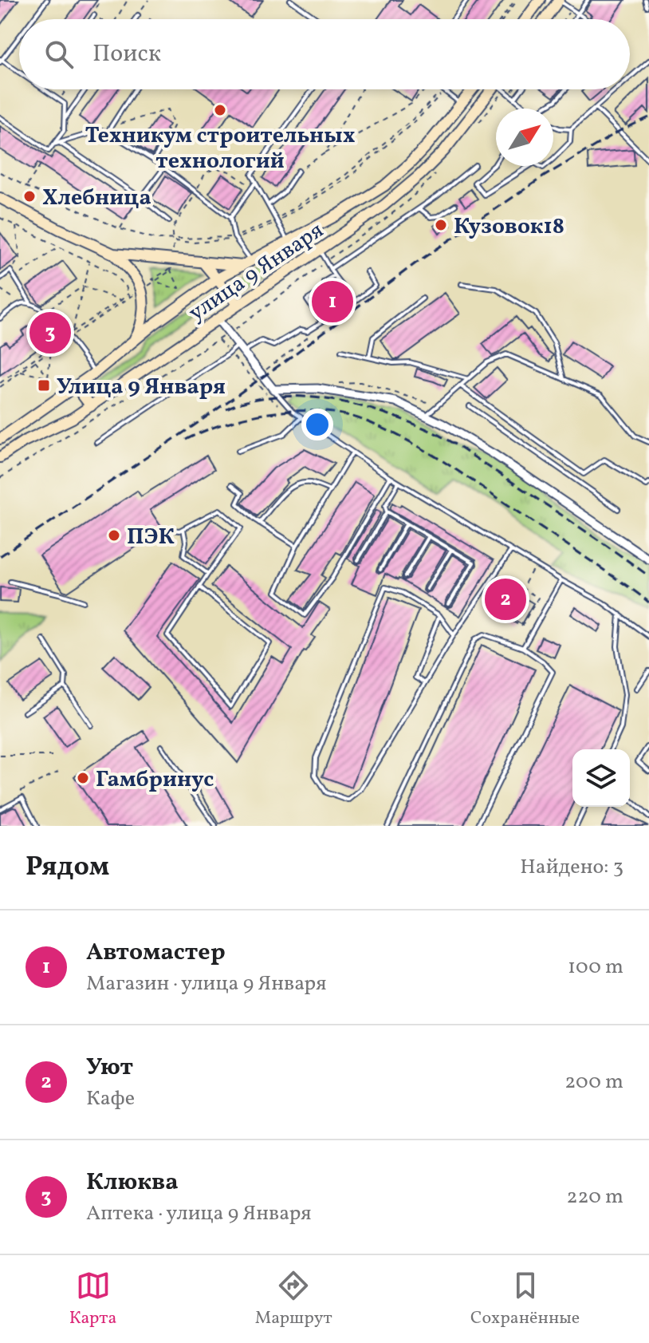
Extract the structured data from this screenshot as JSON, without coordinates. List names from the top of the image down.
{
  "streets": {
    "main road": ["улица 9 Января"]
  },
  "places": {
    "other": [
      "Техникум строительных технологий",
      "Хлебница",
      "Кузовок18",
      "ПЭК",
      "Гамбринус"
    ],
    "transit": ["Улица 9 Января"]
  },
  "north": "top right",
  "page": {
    "search": "Поиск",
    "pins": ["1", "3", "2"],
    "heading": ["Рядом", "Найдено: 3"],
    "list": [
      {
        "mark": "1",
        "name": "Автомастер",
        "note": "Магазин · улица 9 Января",
        "value": "100 m"
      },
      {
        "mark": "2",
        "name": "Уют",
        "note": "Кафе",
        "value": "200 m"
      },
      {
        "mark": "3",
        "name": "Клюква",
        "note": "Аптека · улица 9 Января",
        "value": "220 m"
      }
    ],
    "nav": ["Карта", "Маршрут", "Сохранённые"]
  }
}
